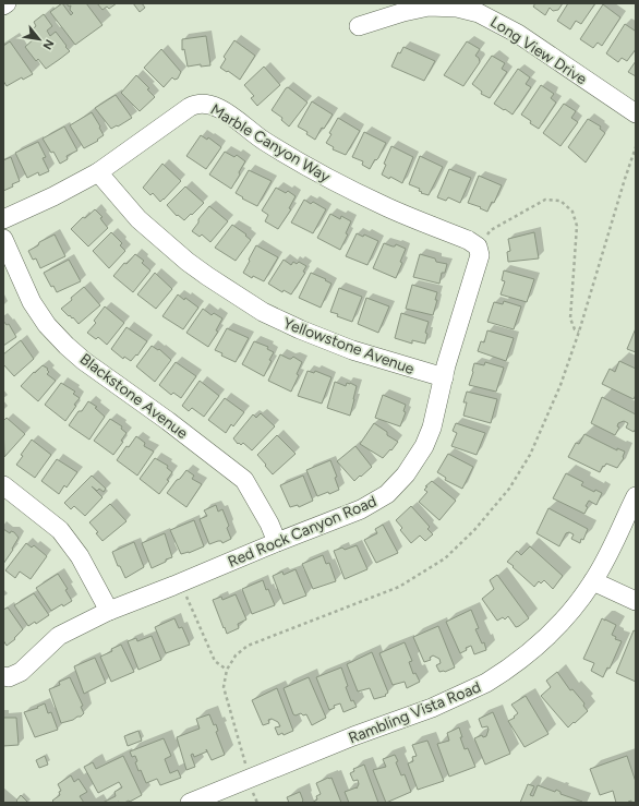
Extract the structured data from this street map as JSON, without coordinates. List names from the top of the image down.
{
  "streets": {
    "street": [
      "Long View Drive",
      "Marble Canyon Way",
      "Yellowstone Avenue",
      "Blackstone Avenue",
      "Red Rock Canyon Road",
      "Rambling Vista Road"
    ]
  },
  "crossings": [
    ["Marble Canyon Way", "Yellowstone Avenue"],
    ["Marble Canyon Way", "Red Rock Canyon Road"],
    ["Yellowstone Avenue", "Red Rock Canyon Road"],
    ["Blackstone Avenue", "Red Rock Canyon Road"]
  ],
  "north": "bottom right"
}
